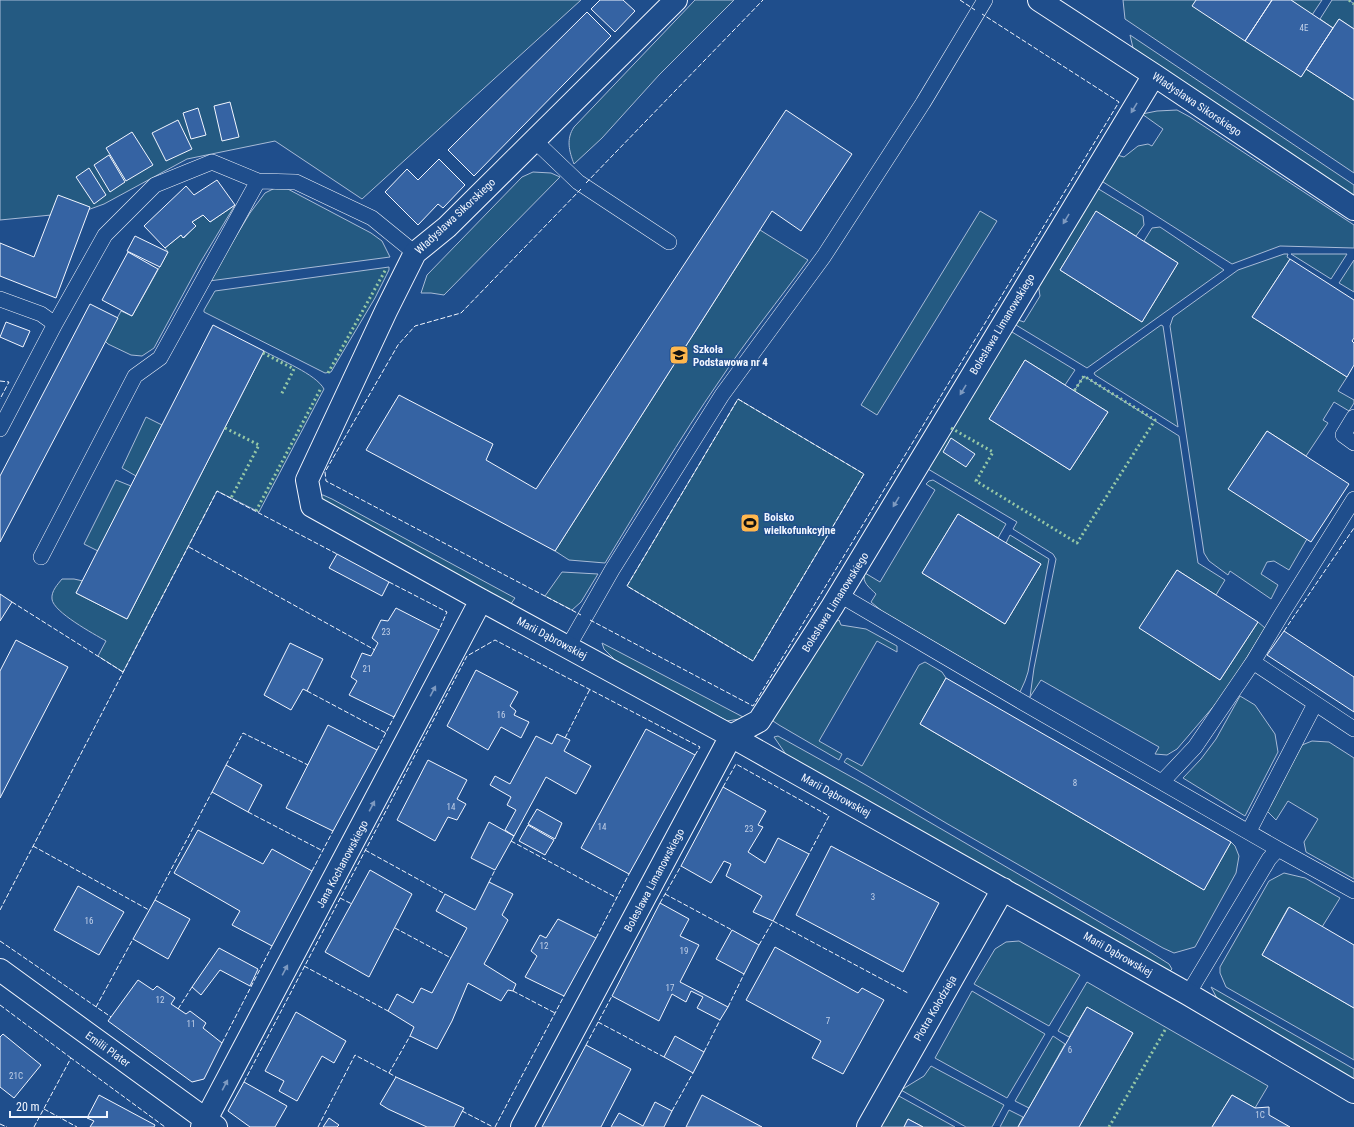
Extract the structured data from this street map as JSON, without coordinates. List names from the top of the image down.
{
  "streets": {
    "street": [
      "Władysława Sikorskiego",
      "Bolesława Limanowskiego",
      "Marii Dąbrowskiej",
      "Jana Kochanowskiego",
      "Piotra Kołodzieja",
      "Emilii Plater"
    ]
  },
  "crossings": [
    ["Władysława Sikorskiego", "Bolesława Limanowskiego"],
    ["Władysława Sikorskiego", "Marii Dąbrowskiej"],
    ["Bolesława Limanowskiego", "Marii Dąbrowskiej"],
    ["Marii Dąbrowskiej", "Jana Kochanowskiego"],
    ["Marii Dąbrowskiej", "Piotra Kołodzieja"],
    ["Jana Kochanowskiego", "Emilii Plater"]
  ],
  "one_way": ["Bolesława Limanowskiego", "Jana Kochanowskiego"],
  "places": {
    "school or university": ["Szkoła Podstawowa nr 4"],
    "sports": ["Boisko wielkofunkcyjne"]
  },
  "house_numbers": [
    "4E",
    "23",
    "21",
    "16",
    "8",
    "14",
    "14",
    "23",
    "3",
    "16",
    "12",
    "19",
    "17",
    "12",
    "7",
    "11",
    "6",
    "21C",
    "1C"
  ],
  "scale_bar": "20 m"
}
